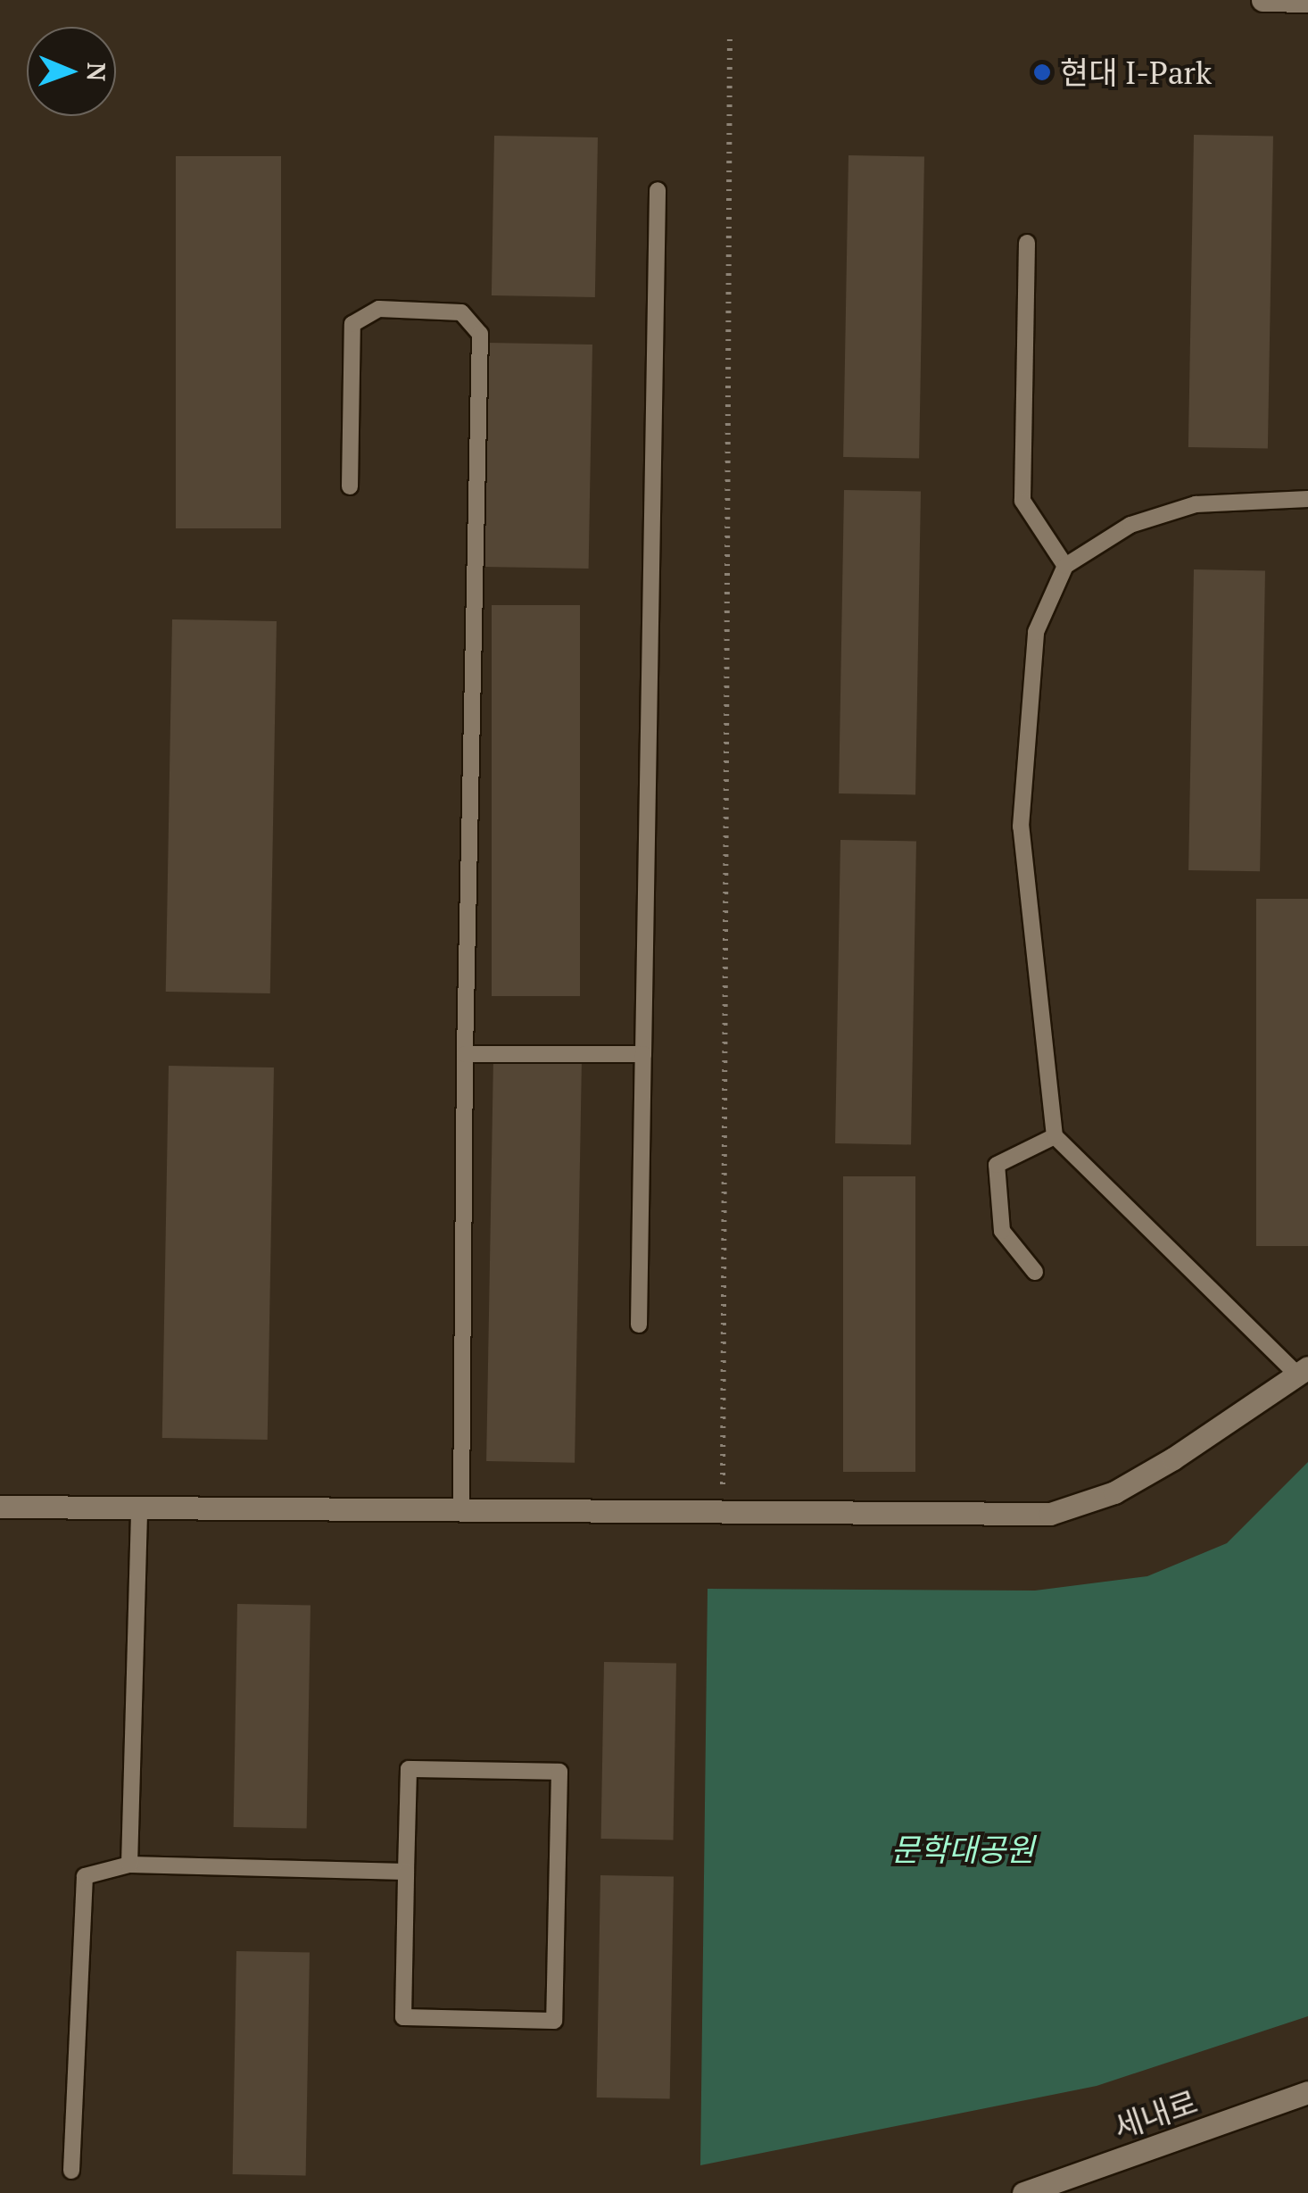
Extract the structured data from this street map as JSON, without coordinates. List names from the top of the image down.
{
  "streets": {
    "street": ["세내로"]
  },
  "parks": ["문학대공원"],
  "places": ["현대 I-Park"],
  "north": "right"
}
